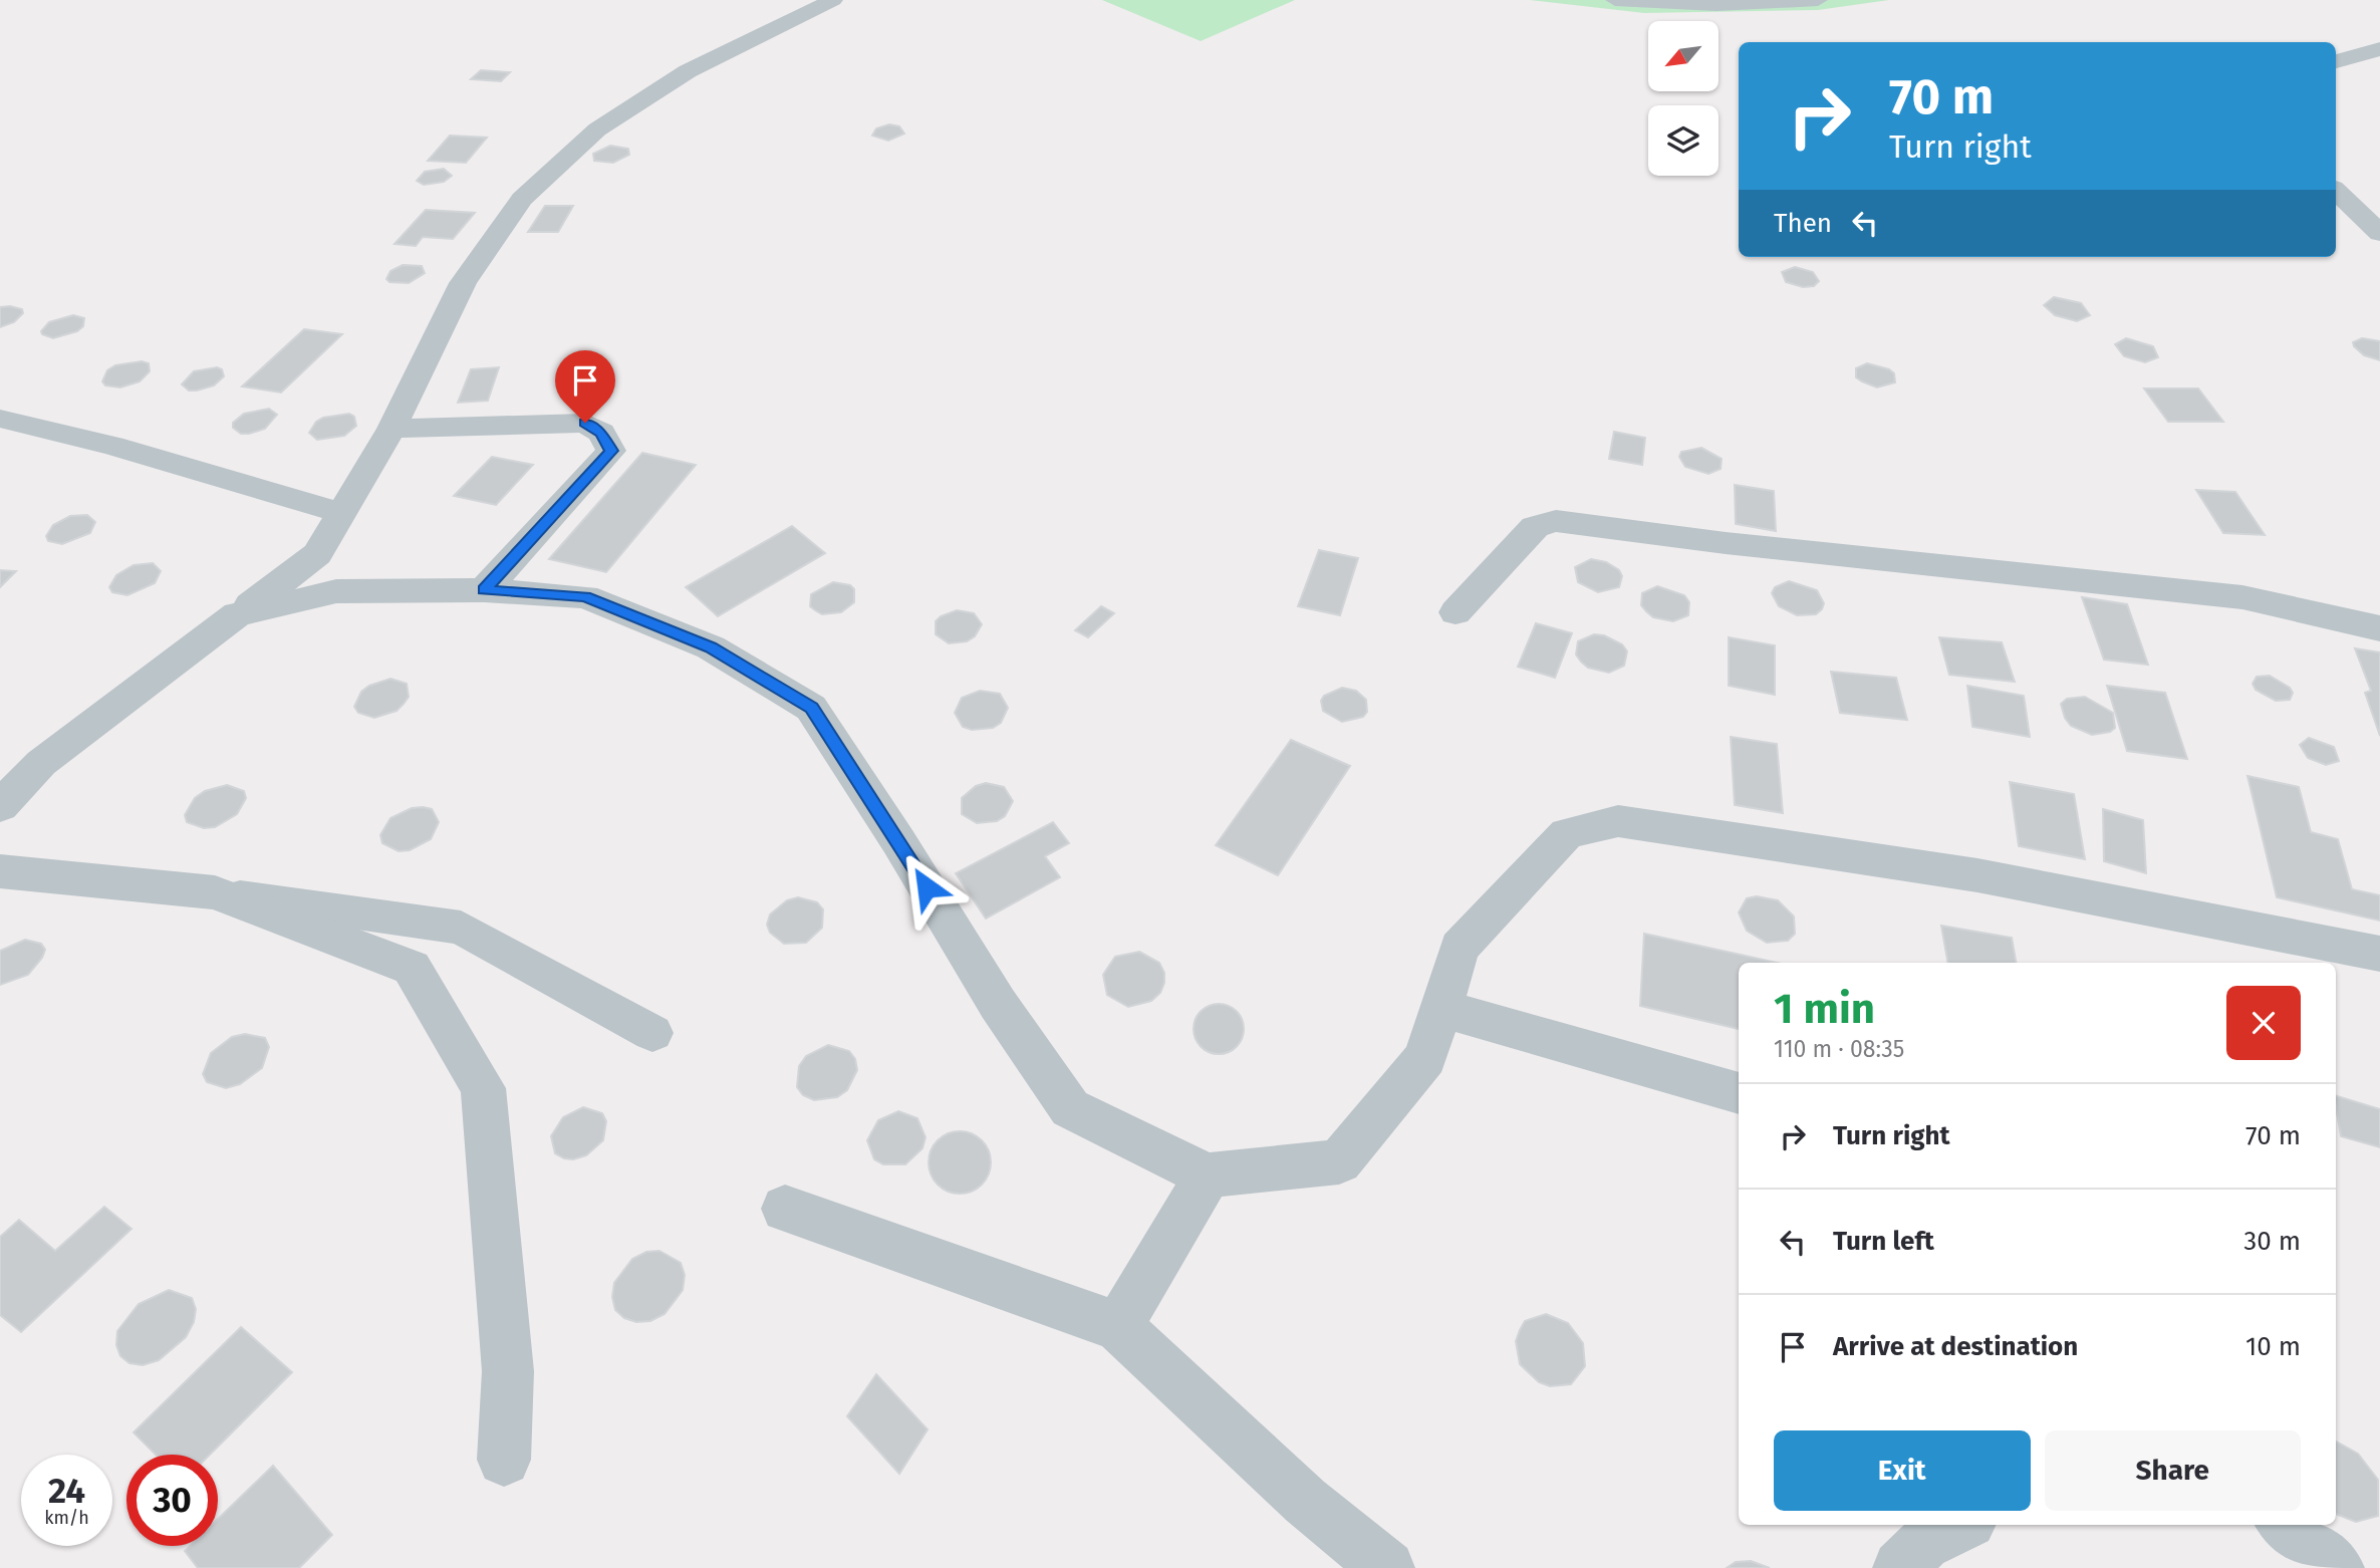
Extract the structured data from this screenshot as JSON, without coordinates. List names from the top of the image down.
{
  "north": "bottom left",
  "page": {
    "turn": ["70 m", "Turn right"],
    "then": "Then",
    "heading": ["1 min", "110 m · 08:35"],
    "list": [
      {
        "name": "Turn right",
        "value": "70 m"
      },
      {
        "name": "Turn left",
        "value": "30 m"
      },
      {
        "name": "Arrive at destination",
        "value": "10 m"
      }
    ],
    "buttons": ["Exit", "Share"],
    "speed": "24 km/h",
    "limit": "30"
  }
}
